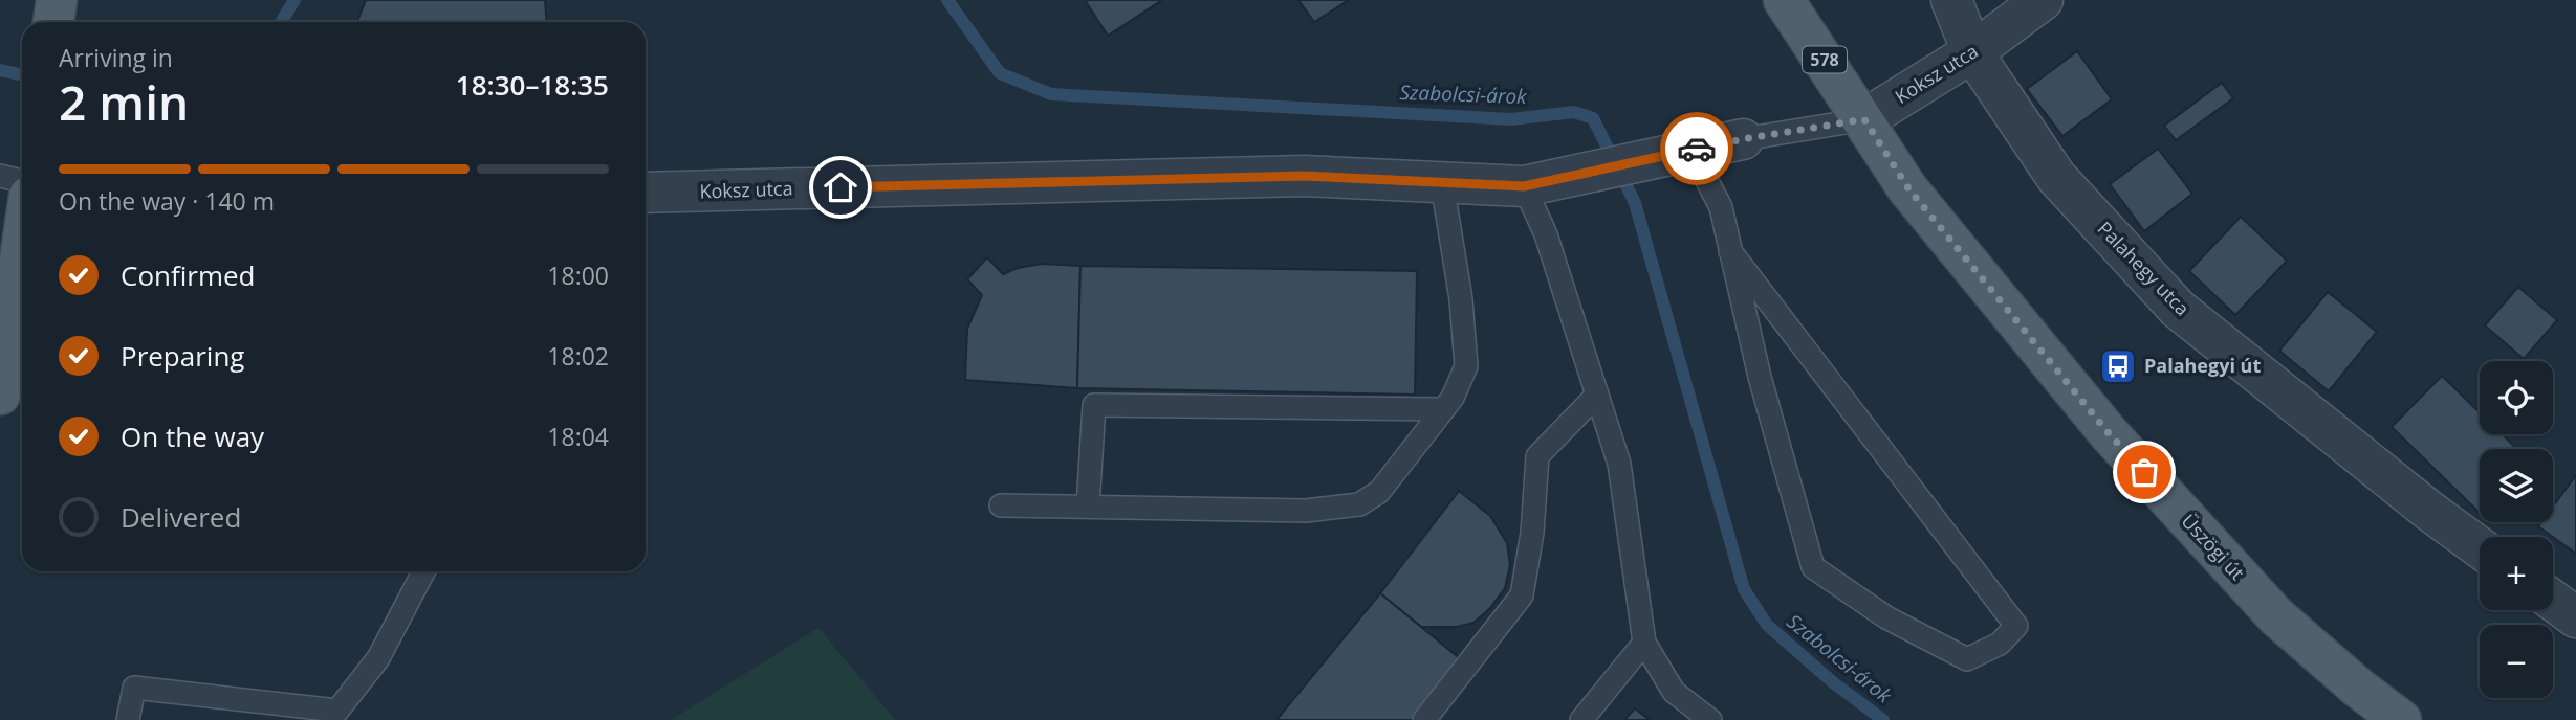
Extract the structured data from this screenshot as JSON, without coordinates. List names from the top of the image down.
{
  "streets": {
    "main road": ["578", "Üszögi út"],
    "street": ["Koksz utca", "Palahegy utca"]
  },
  "crossings": [
    ["Koksz utca", "Palahegy utca"],
    ["Koksz utca", "Üszögi út"]
  ],
  "water": ["Szabolcsi-árok"],
  "places": {
    "bus stop": ["Palahegyi út"]
  },
  "page": {
    "heading": ["2 min", "Arriving in", "18:30–18:35"],
    "bar": "On the way · 140 m",
    "list": [
      ["Confirmed", "18:00"],
      ["Preparing", "18:02"],
      ["On the way", "18:04"],
      "Delivered"
    ],
    "map_buttons": ["+", "−"]
  }
}
